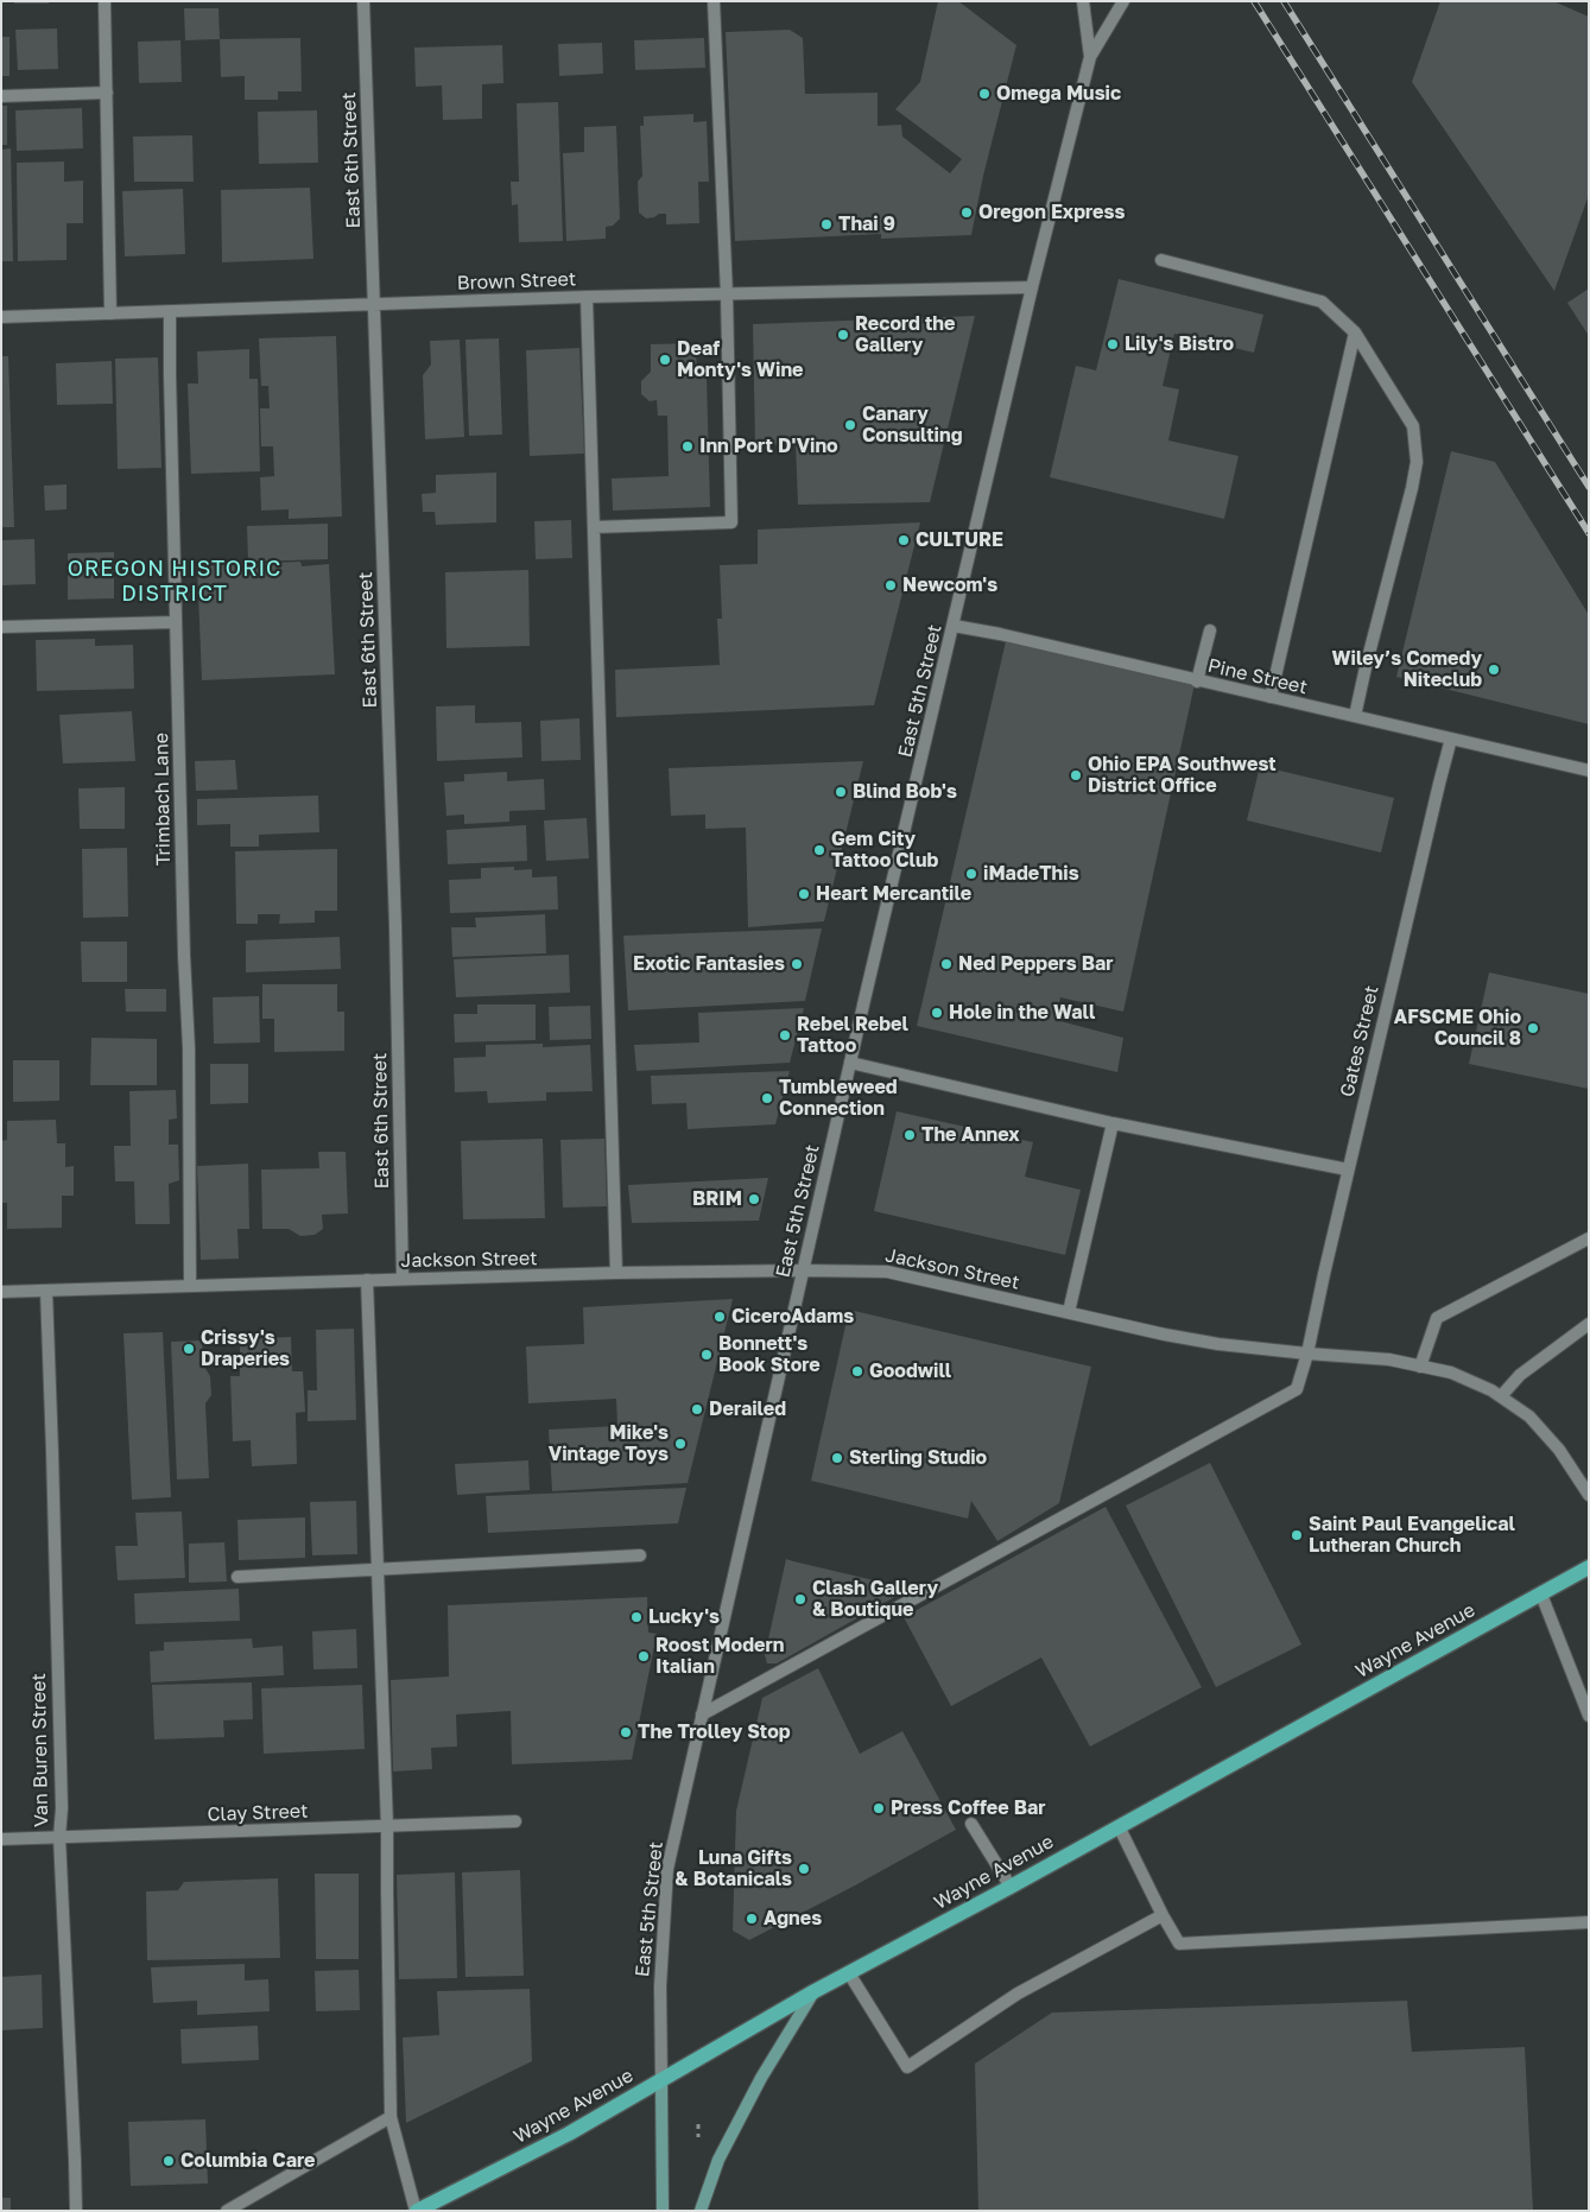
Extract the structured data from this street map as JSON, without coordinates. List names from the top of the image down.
{
  "streets": {
    "main road": ["East 5th Street", "Wayne Avenue"],
    "street": [
      "East 6th Street",
      "Brown Street",
      "Pine Street",
      "Trimbach Lane",
      "Gates Street",
      "Jackson Street",
      "Van Buren Street",
      "Clay Street"
    ]
  },
  "crossings": [
    ["East 6th Street", "Brown Street"],
    ["East 6th Street", "Jackson Street"],
    ["Brown Street", "East 5th Street"],
    ["Brown Street", "Trimbach Lane"],
    ["Pine Street", "East 5th Street"],
    ["Pine Street", "Gates Street"],
    ["East 5th Street", "Gates Street"],
    ["East 5th Street", "Jackson Street"],
    ["East 5th Street", "Wayne Avenue"],
    ["Trimbach Lane", "Jackson Street"],
    ["Gates Street", "Jackson Street"],
    ["Jackson Street", "Van Buren Street"],
    ["Van Buren Street", "Clay Street"]
  ],
  "districts": ["OREGON HISTORIC DISTRICT"],
  "places": [
    "Omega Music",
    "Oregon Express",
    "Thai 9",
    "Record the Gallery",
    "Lily's Bistro",
    "Deaf Monty's Wine",
    "Canary Consulting",
    "Inn Port D'Vino",
    "CULTURE",
    "Newcom's",
    "Wiley’s Comedy Niteclub",
    "Ohio EPA Southwest District Office",
    "Blind Bob's",
    "Gem City Tattoo Club",
    "iMadeThis",
    "Heart Mercantile",
    "Exotic Fantasies",
    "Ned Peppers Bar",
    "Hole in the Wall",
    "AFSCME Ohio Council 8",
    "Rebel Rebel Tattoo",
    "Tumbleweed Connection",
    "The Annex",
    "BRIM",
    "CiceroAdams",
    "Crissy's Draperies",
    "Bonnett's Book Store",
    "Goodwill",
    "Derailed",
    "Mike's Vintage Toys",
    "Sterling Studio",
    "Saint Paul Evangelical Lutheran Church",
    "Clash Gallery & Boutique",
    "Lucky's",
    "Roost Modern Italian",
    "The Trolley Stop",
    "Press Coffee Bar",
    "Luna Gifts & Botanicals",
    "Agnes",
    "Columbia Care"
  ]
}
